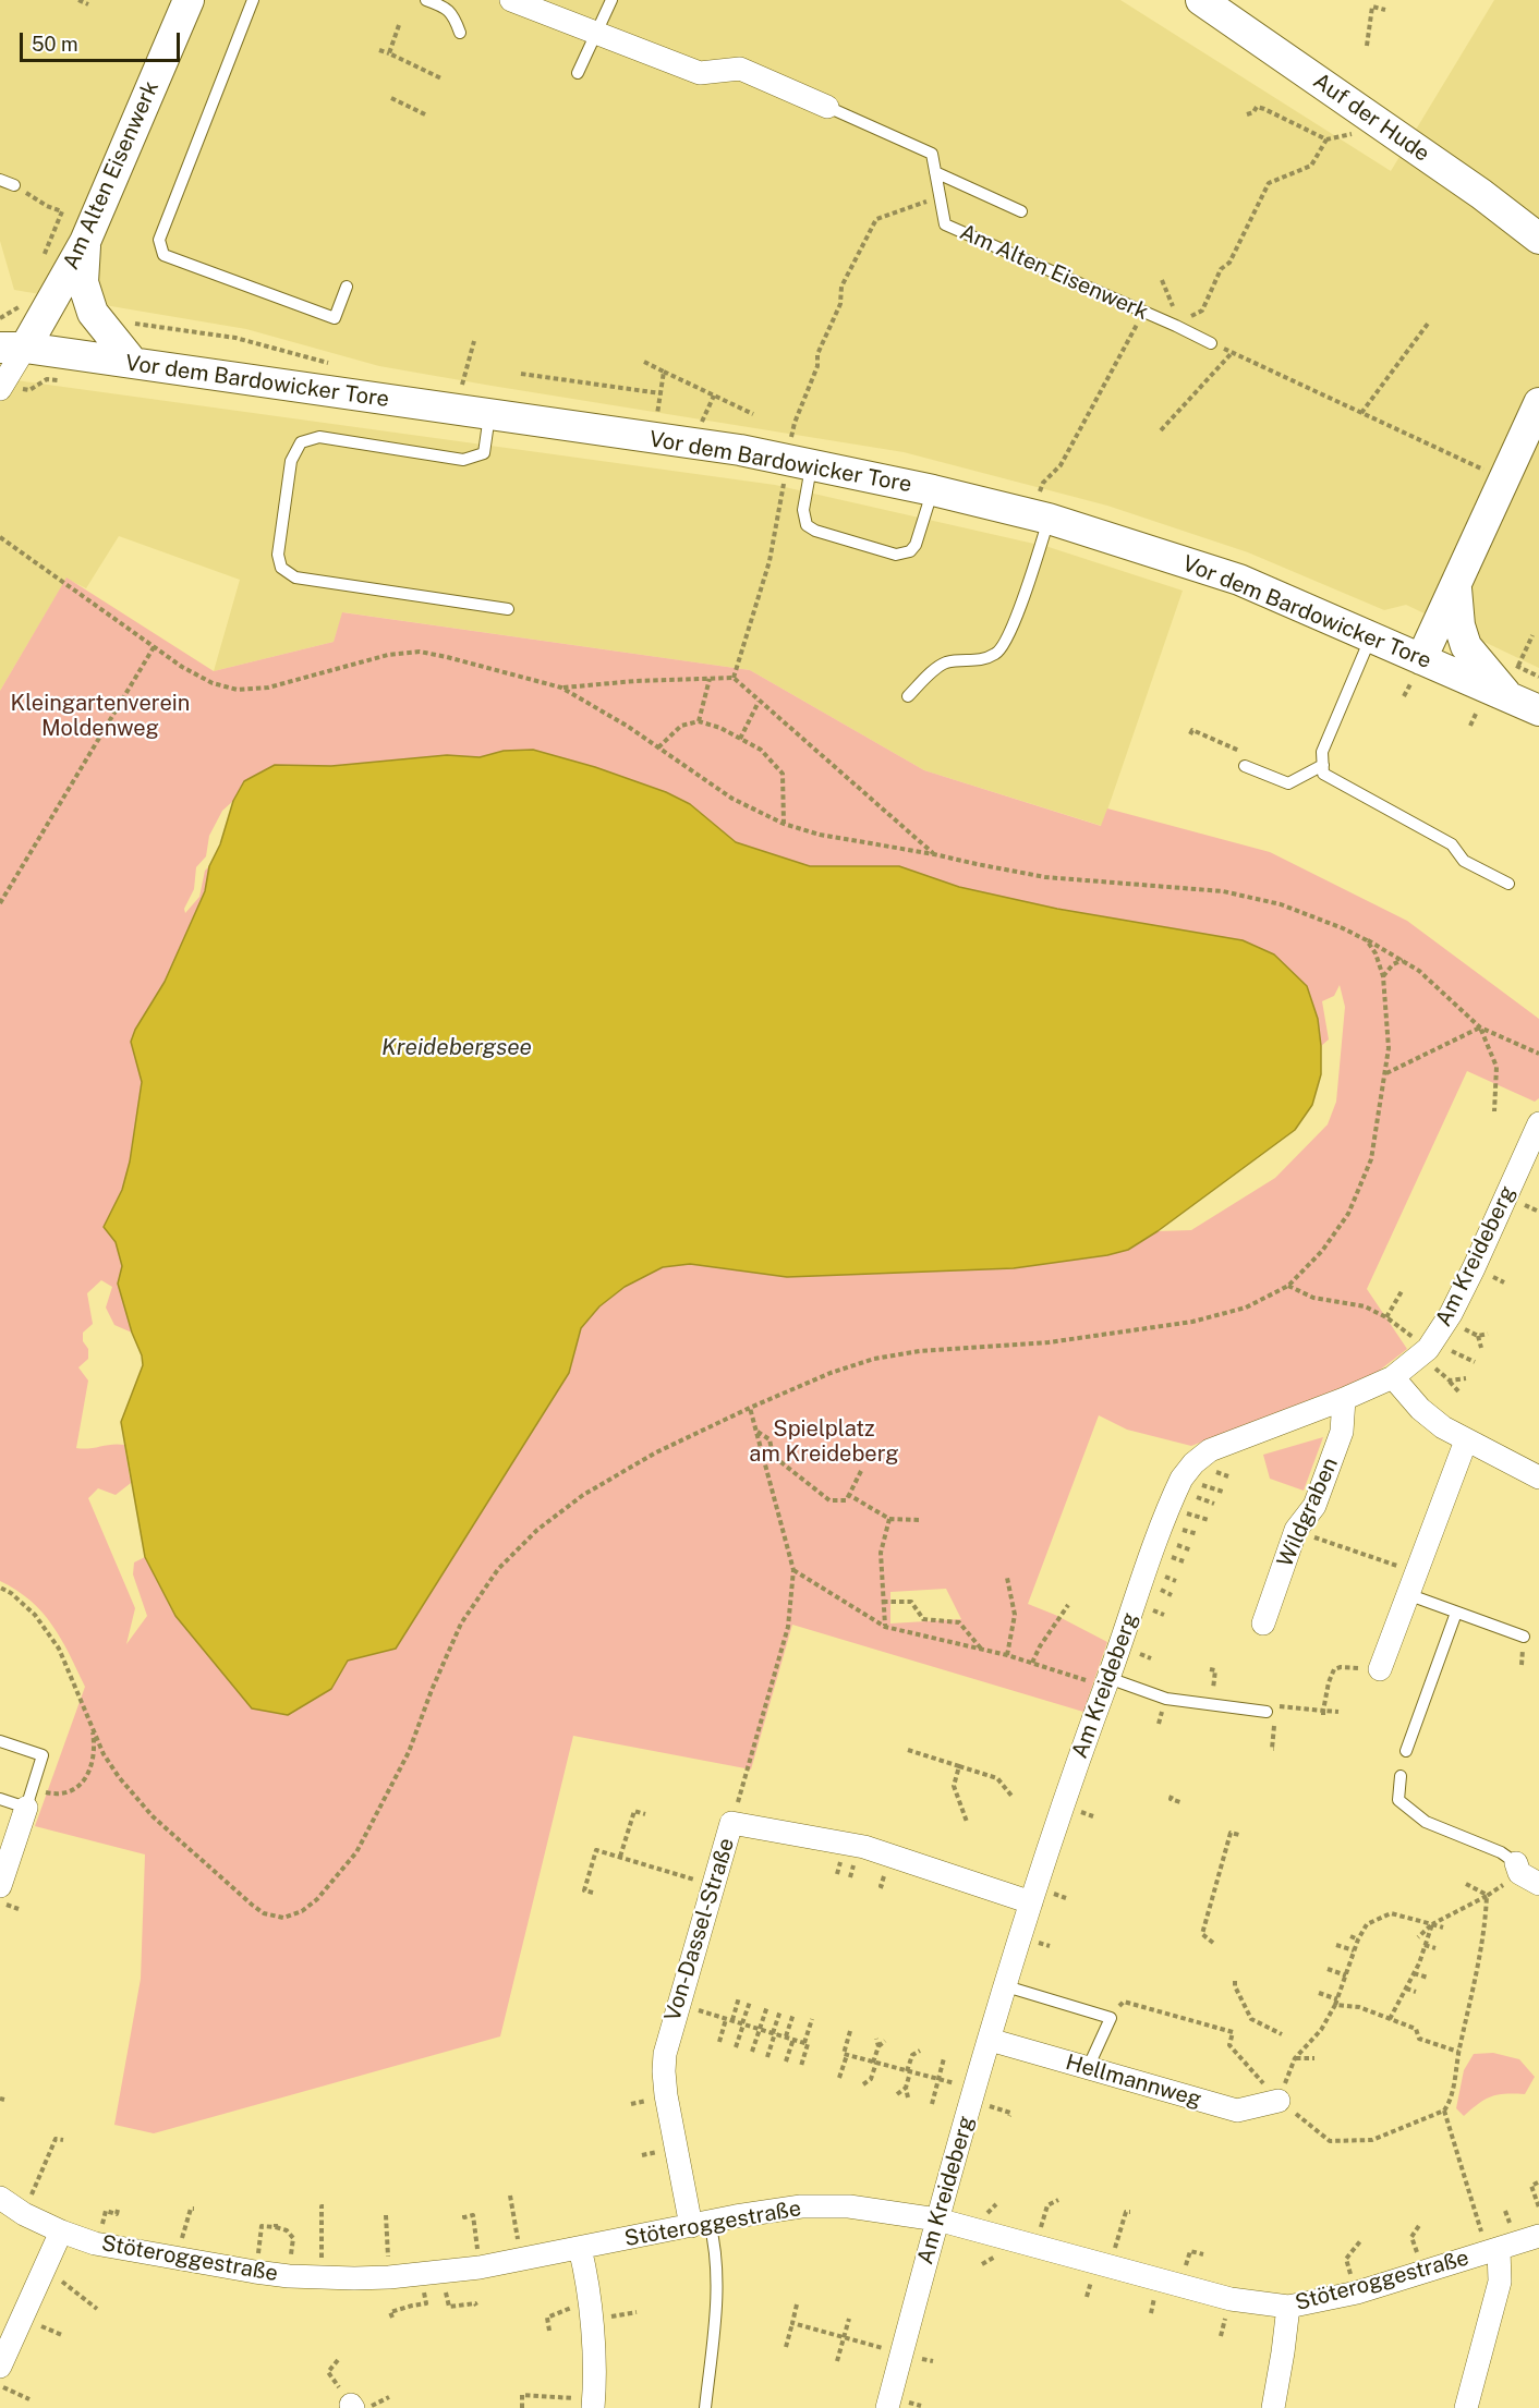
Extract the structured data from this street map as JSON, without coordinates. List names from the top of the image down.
{
  "streets": {
    "main road": ["Auf der Hude", "Am Alten Eisenwerk", "Vor dem Bardowicker Tore"],
    "street": [
      "Am Kreideberg",
      "Wildgraben",
      "Von-Dassel-Straße",
      "Hellmannweg",
      "Stöteroggestraße"
    ]
  },
  "crossings": [
    ["Am Alten Eisenwerk", "Vor dem Bardowicker Tore"],
    ["Am Kreideberg", "Wildgraben"],
    ["Am Kreideberg", "Von-Dassel-Straße"],
    ["Am Kreideberg", "Hellmannweg"],
    ["Am Kreideberg", "Stöteroggestraße"],
    ["Von-Dassel-Straße", "Stöteroggestraße"]
  ],
  "water": ["Kreidebergsee"],
  "parks": ["Kleingartenverein Moldenweg", "Spielplatz am Kreideberg"],
  "scale_bar": "50 m"
}
